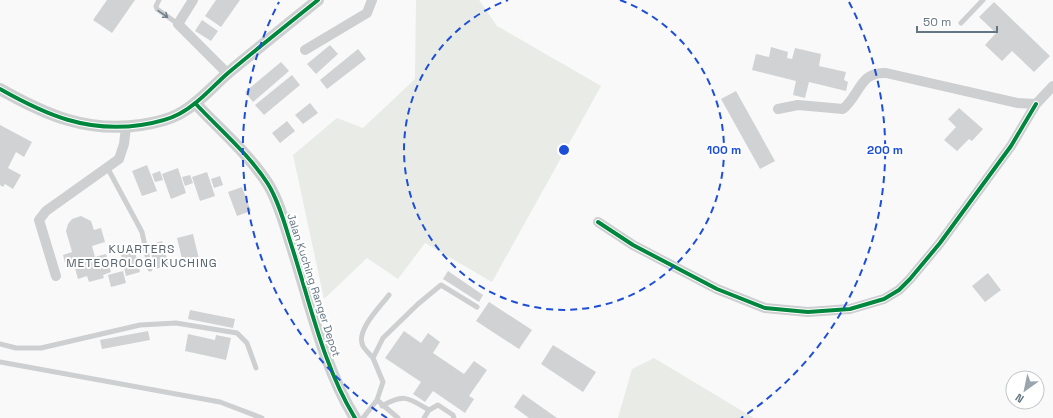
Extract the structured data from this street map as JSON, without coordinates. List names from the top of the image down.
{
  "streets": {
    "street": ["Jalan Kuching Ranger Depot"]
  },
  "districts": ["KUARTERS METEOROLOGI KUCHING"],
  "scale_bar": "50 m",
  "north": "bottom left",
  "rings": ["100 m", "200 m"]
}
